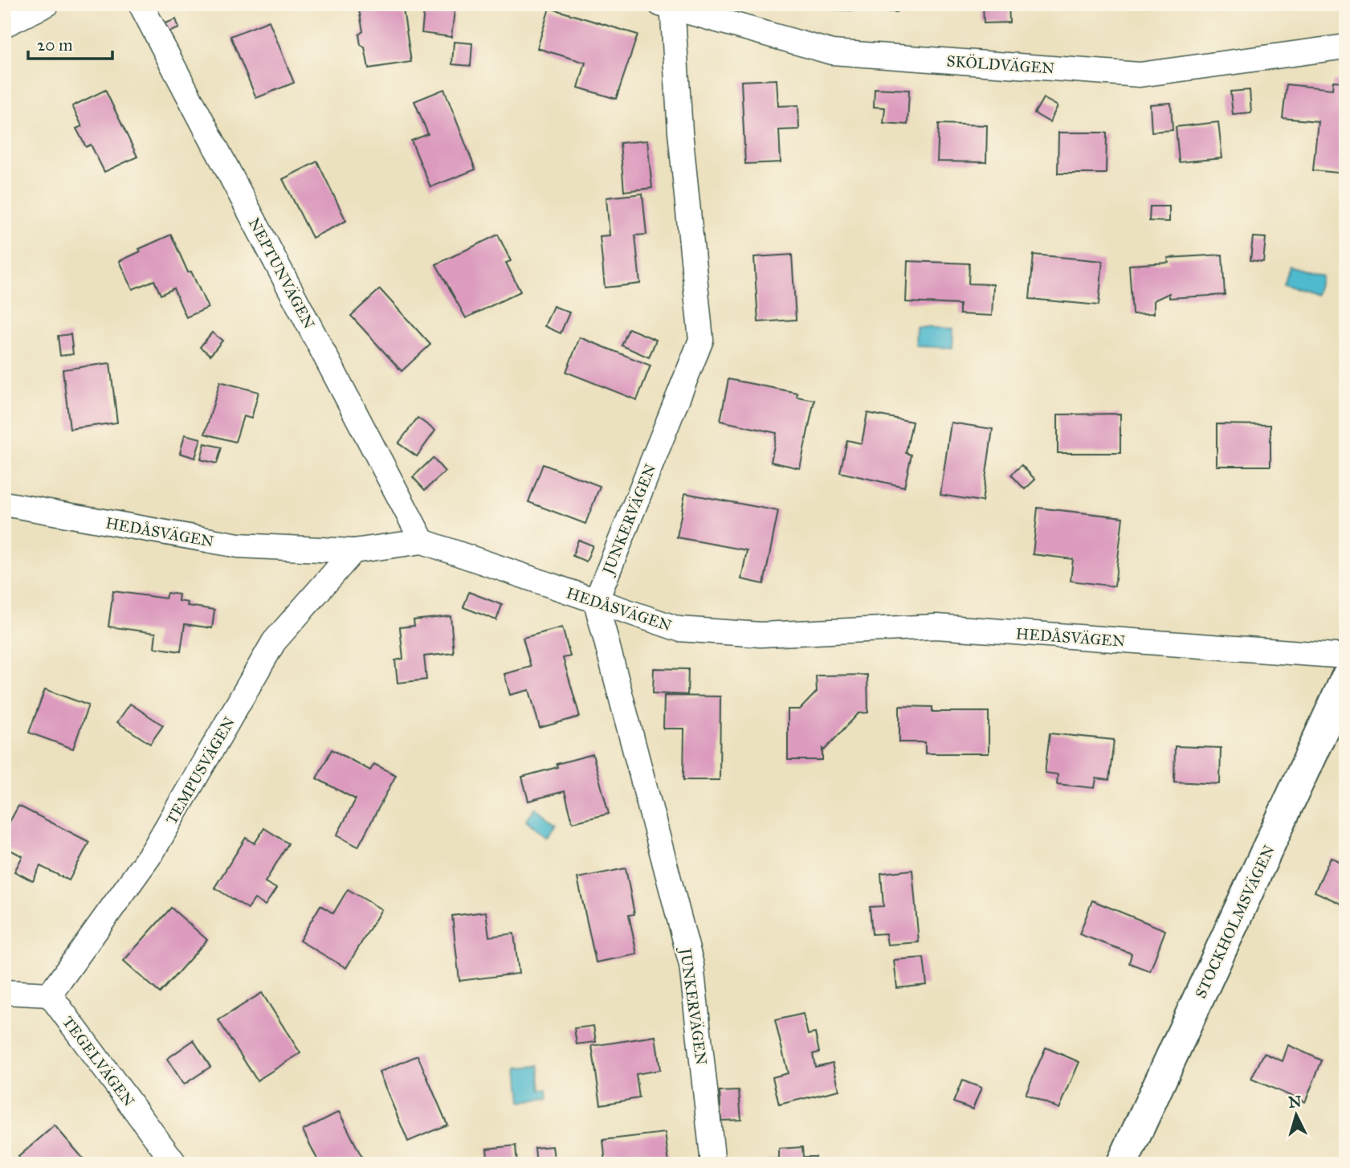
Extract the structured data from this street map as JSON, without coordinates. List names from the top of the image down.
{
  "streets": {
    "main road": ["STOCKHOLMSVÄGEN"],
    "street": [
      "SKÖLDVÄGEN",
      "NEPTUNVÄGEN",
      "JUNKERVÄGEN",
      "HEDÅSVÄGEN",
      "TEMPUSVÄGEN",
      "TEGELVÄGEN"
    ]
  },
  "crossings": [
    ["SKÖLDVÄGEN", "JUNKERVÄGEN"],
    ["NEPTUNVÄGEN", "HEDÅSVÄGEN"],
    ["JUNKERVÄGEN", "HEDÅSVÄGEN"],
    ["HEDÅSVÄGEN", "TEMPUSVÄGEN"],
    ["TEMPUSVÄGEN", "TEGELVÄGEN"]
  ],
  "scale_bar": "20 m",
  "north": "top"
}
